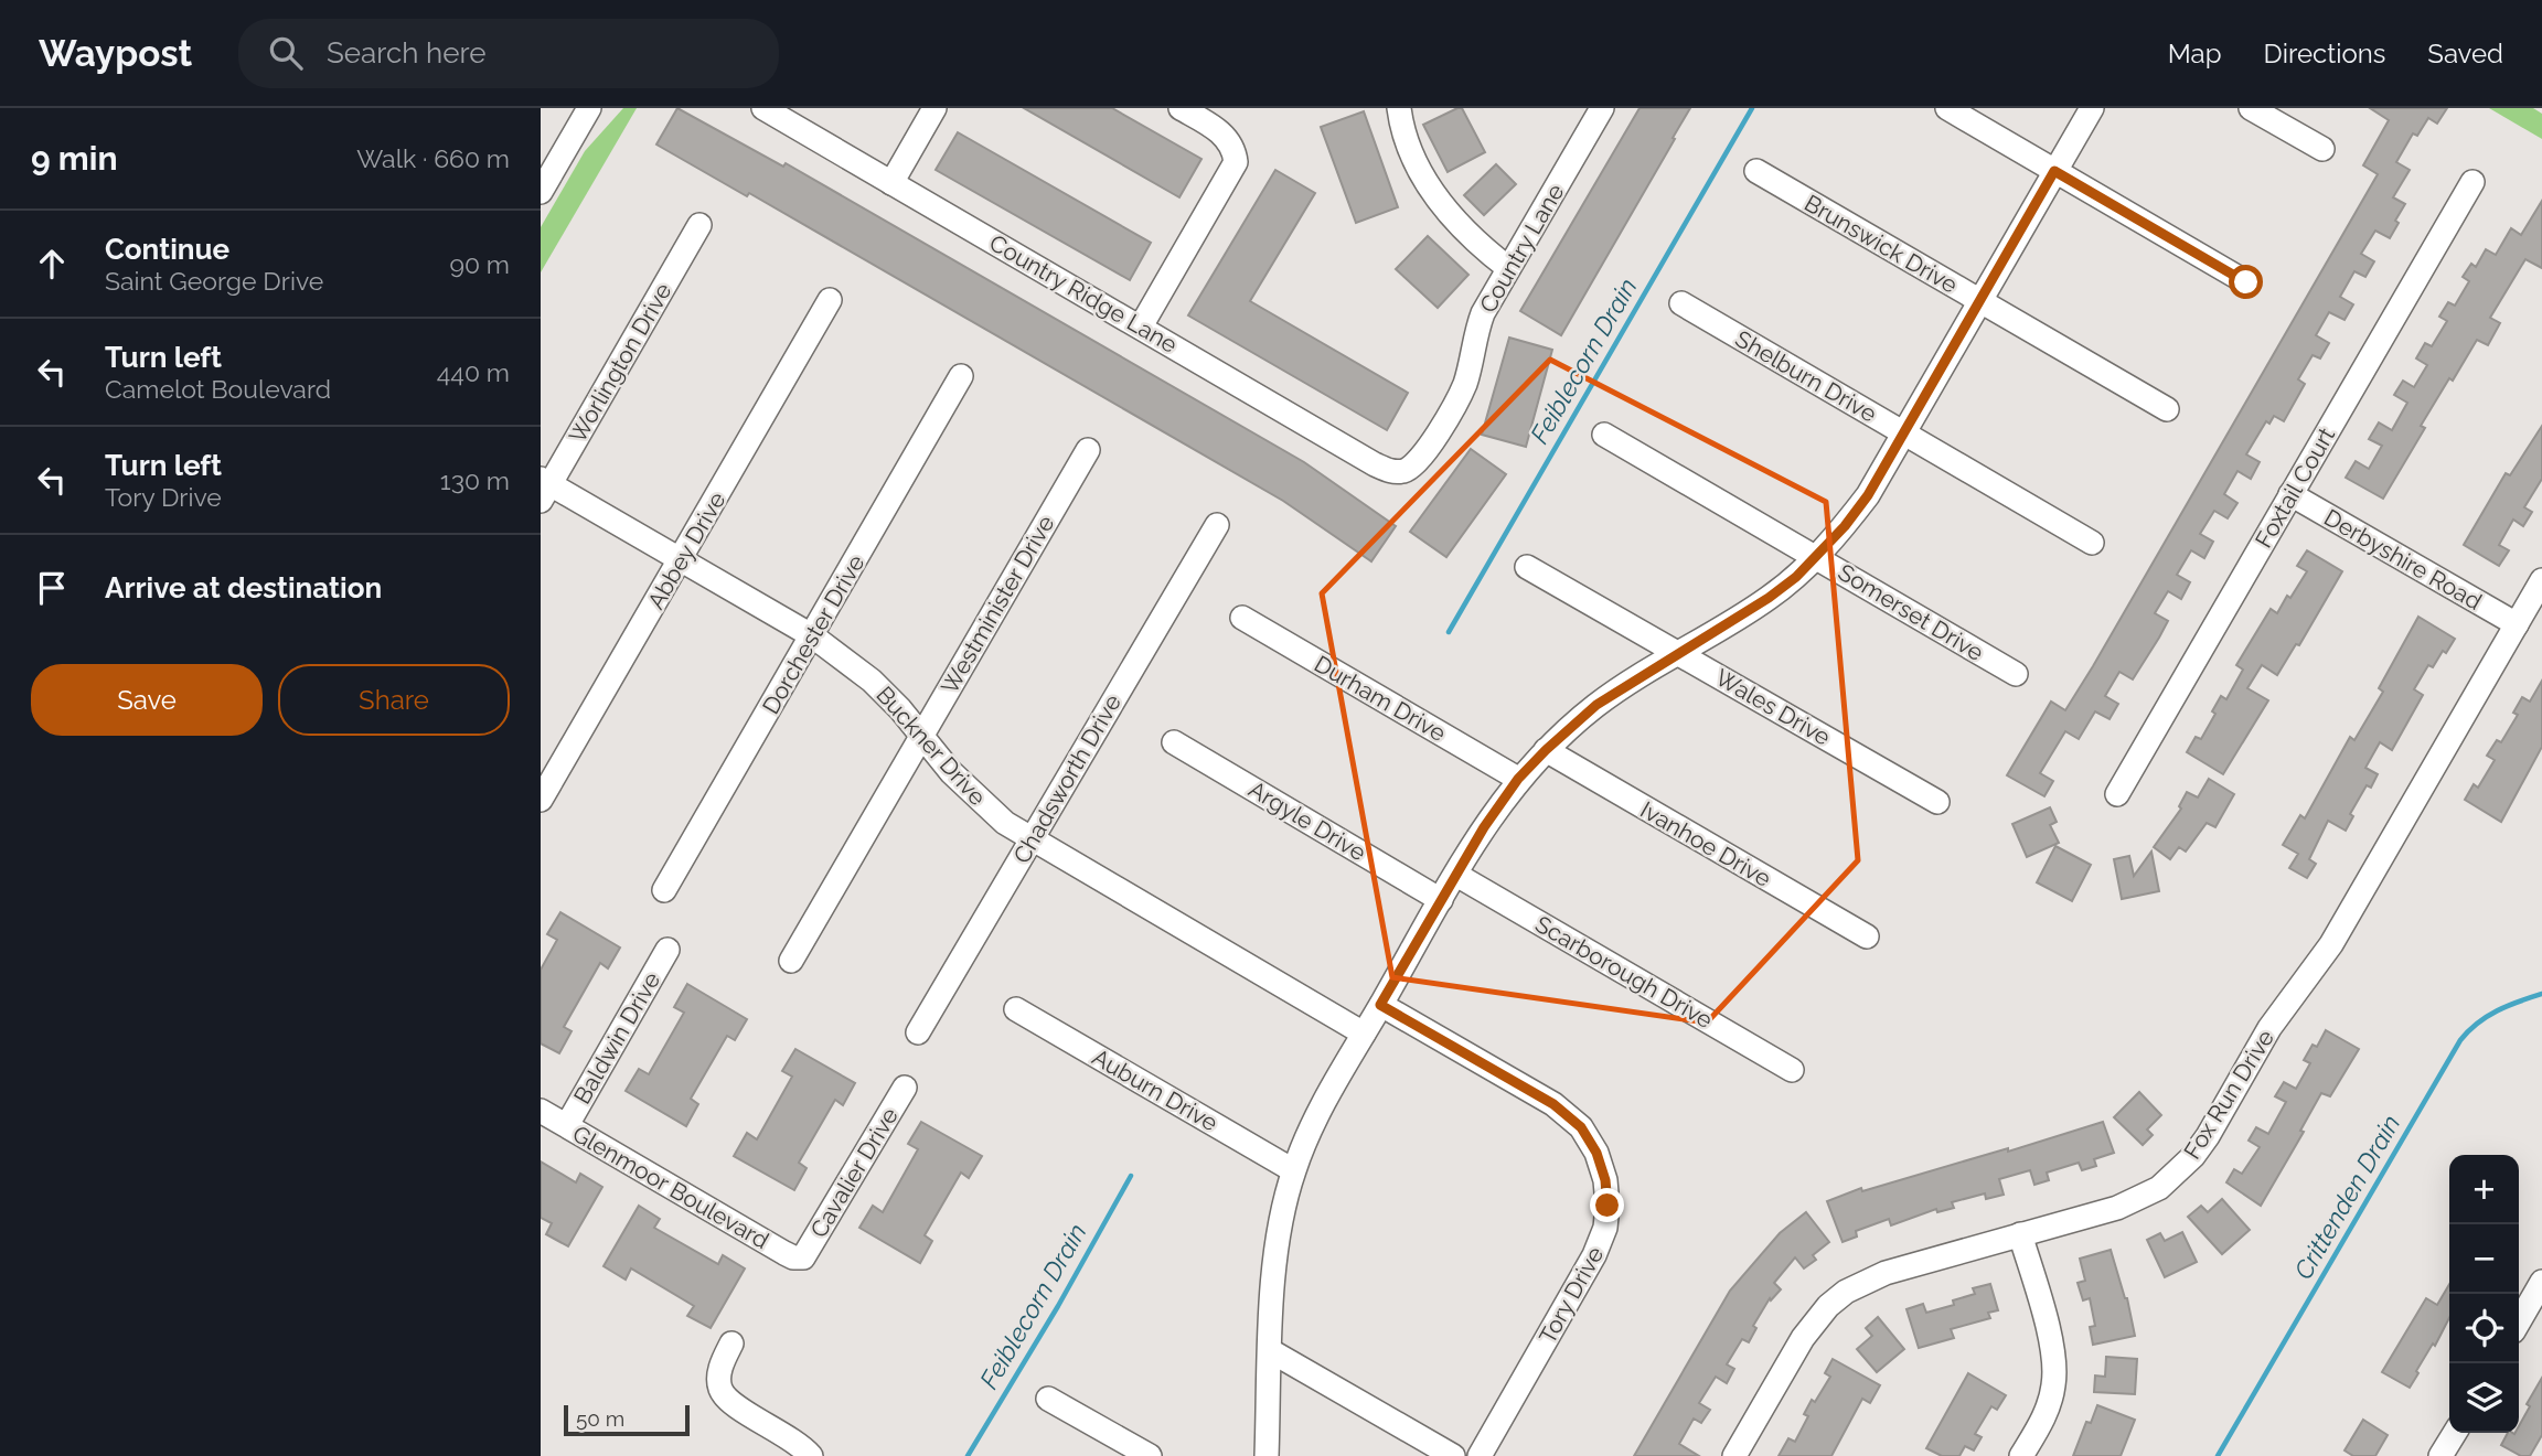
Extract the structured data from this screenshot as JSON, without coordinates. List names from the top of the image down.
{
  "streets": {
    "street": [
      "Brunswick Drive",
      "Country Lane",
      "Country Ridge Lane",
      "Worlington Drive",
      "Shelburn Drive",
      "Foxtail Court",
      "Abbey Drive",
      "Derbyshire Road",
      "Westminister Drive",
      "Somerset Drive",
      "Dorchester Drive",
      "Durham Drive",
      "Wales Drive",
      "Buckner Drive",
      "Chadsworth Drive",
      "Argyle Drive",
      "Ivanhoe Drive",
      "Scarborough Drive",
      "Baldwin Drive",
      "Auburn Drive",
      "Fox Run Drive",
      "Cavalier Drive",
      "Glenmoor Boulevard",
      "Tory Drive"
    ]
  },
  "crossings": [
    ["Country Lane", "Country Ridge Lane"],
    ["Worlington Drive", "Buckner Drive"],
    ["Foxtail Court", "Derbyshire Road"],
    ["Abbey Drive", "Buckner Drive"],
    ["Derbyshire Road", "Fox Run Drive"],
    ["Westminister Drive", "Buckner Drive"],
    ["Dorchester Drive", "Buckner Drive"],
    ["Buckner Drive", "Chadsworth Drive"],
    ["Baldwin Drive", "Glenmoor Boulevard"],
    ["Cavalier Drive", "Glenmoor Boulevard"]
  ],
  "water": ["Feiblecorn Drain", "Crittenden Drain"],
  "scale_bar": "50 m",
  "page": {
    "header": "Waypost",
    "search": "Search here",
    "nav": ["Map", "Directions", "Saved"],
    "heading": ["9 min", "Walk · 660 m"],
    "list": [
      ["Continue", "Saint George Drive", "90 m"],
      ["Turn left", "Camelot Boulevard", "440 m"],
      ["Turn left", "Tory Drive", "130 m"],
      "Arrive at destination"
    ],
    "buttons": ["Save", "Share"],
    "map_buttons": ["+", "−"],
    "scale": "50 m"
  }
}
